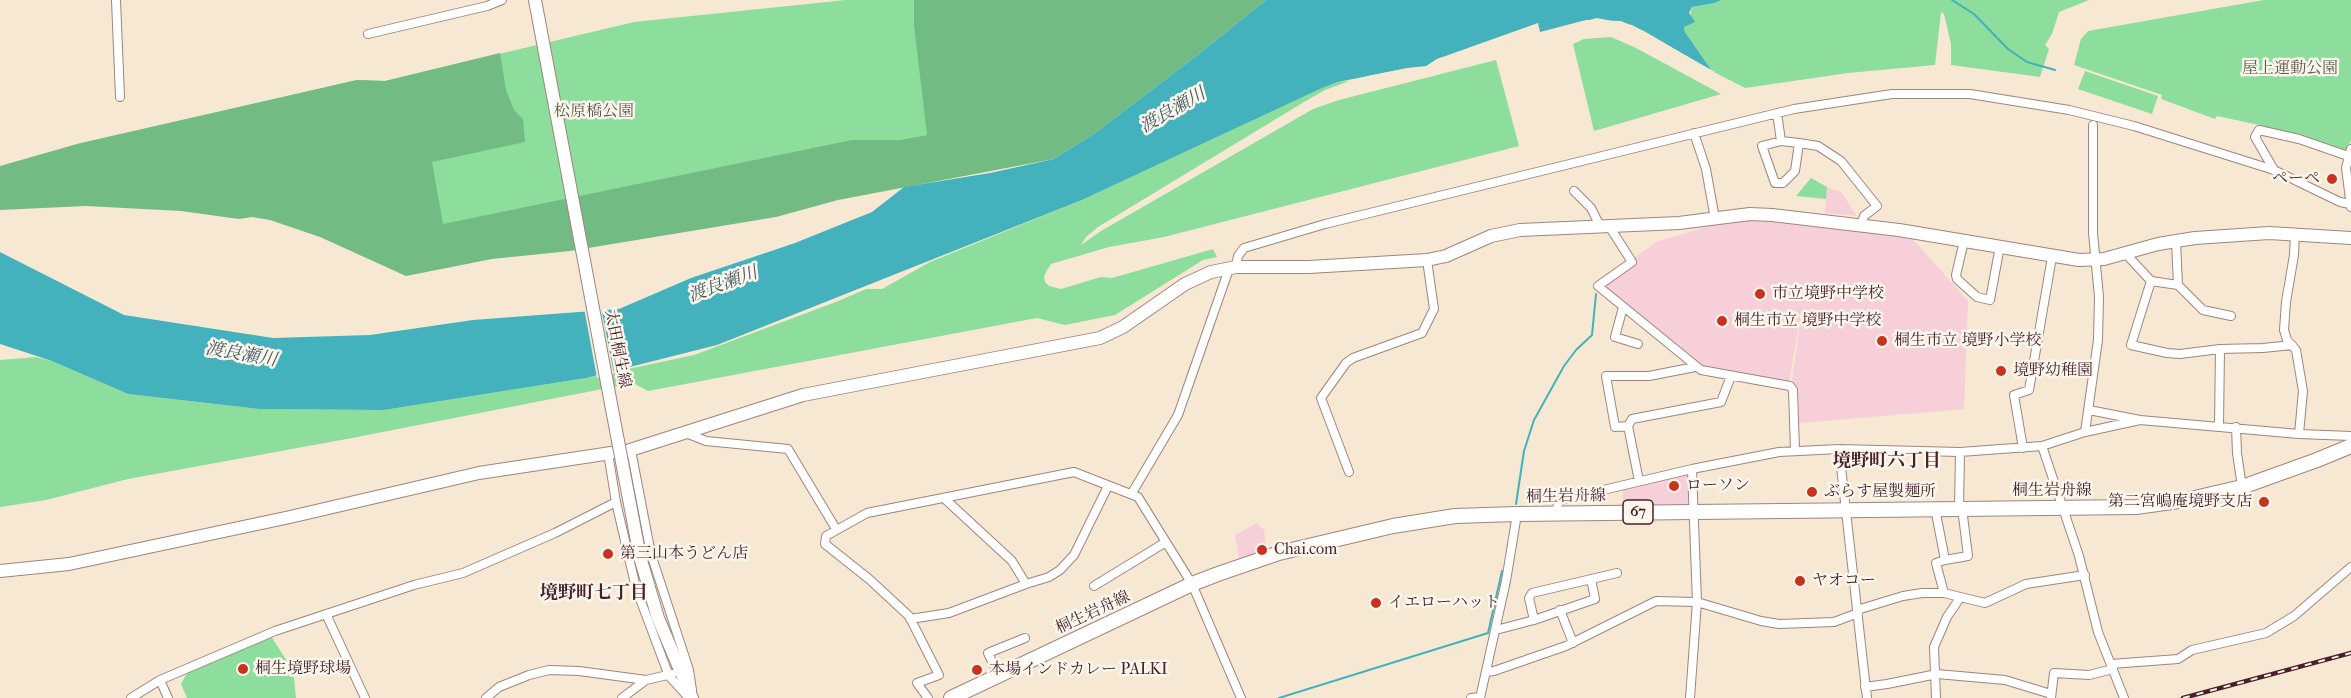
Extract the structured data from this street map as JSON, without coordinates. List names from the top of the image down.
{
  "streets": {
    "main road": ["桐生岩舟線", "67"],
    "street": ["太田桐生線"]
  },
  "districts": ["境野町六丁目", "境野町七丁目"],
  "water": ["渡良瀬川"],
  "parks": ["屋上運動公園", "松原橋公園"],
  "places": [
    "ペーペ",
    "市立境野中学校",
    "桐生市立 境野中学校",
    "桐生市立 境野小学校",
    "境野幼稚園",
    "ローソン",
    "ぶらす屋製麺所",
    "第二宮嶋庵境野支店",
    "Chai.com",
    "第三山本うどん店",
    "ヤオコー",
    "イエローハット",
    "桐生境野球場",
    "本場インドカレー PALKI"
  ]
}
